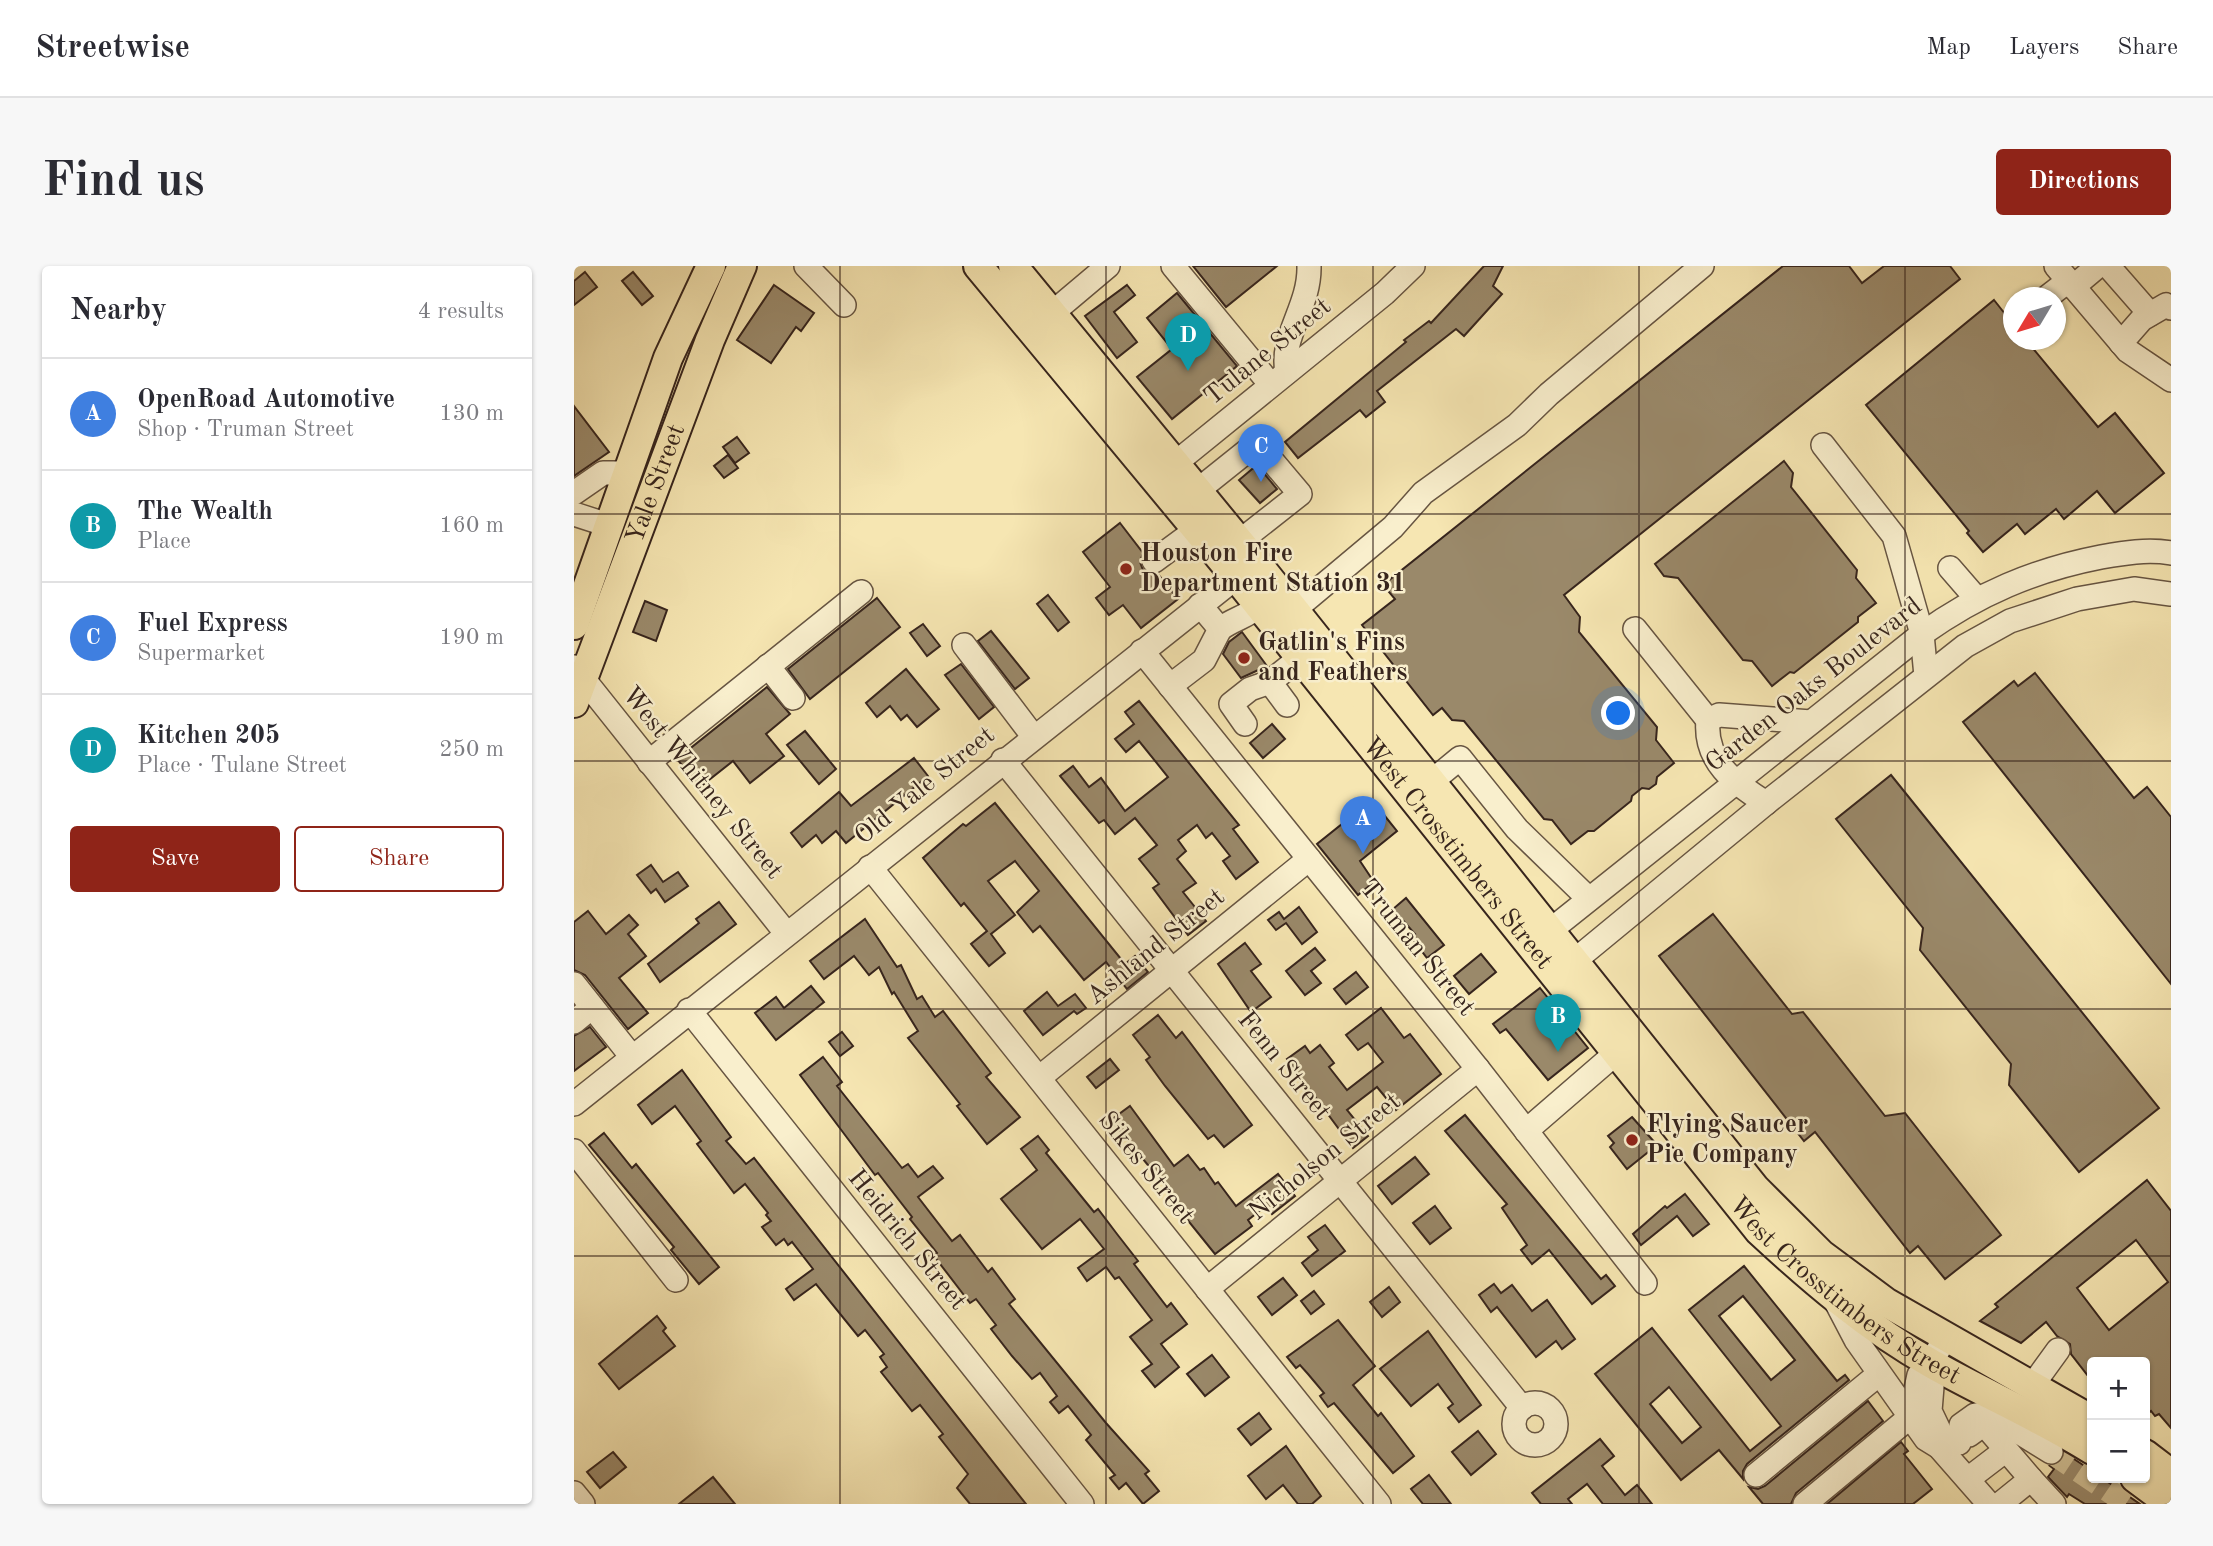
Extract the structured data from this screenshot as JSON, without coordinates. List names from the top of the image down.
{
  "streets": {
    "main road": ["Yale Street", "West Crosstimbers Street"],
    "street": [
      "Tulane Street",
      "Garden Oaks Boulevard",
      "West Whitney Street",
      "Old Yale Street",
      "Ashland Street",
      "Truman Street",
      "Fenn Street",
      "Nicholson Street",
      "Sikes Street",
      "Heidrich Street"
    ]
  },
  "crossings": [
    ["Tulane Street", "West Crosstimbers Street"],
    ["Yale Street", "West Whitney Street"],
    ["Garden Oaks Boulevard", "West Crosstimbers Street"],
    ["West Whitney Street", "Old Yale Street"],
    ["Old Yale Street", "West Crosstimbers Street"],
    ["Old Yale Street", "Truman Street"],
    ["Old Yale Street", "Fenn Street"],
    ["Old Yale Street", "Sikes Street"],
    ["Old Yale Street", "Heidrich Street"],
    ["Ashland Street", "Truman Street"],
    ["Ashland Street", "Fenn Street"],
    ["Ashland Street", "Sikes Street"],
    ["Truman Street", "Nicholson Street"],
    ["Fenn Street", "Nicholson Street"],
    ["Nicholson Street", "Sikes Street"]
  ],
  "places": ["Houston Fire Department Station 31", "Gatlin's Fins and Feathers", "Flying Saucer Pie Company"],
  "north": "bottom left",
  "page": {
    "header": "Streetwise",
    "nav": ["Map", "Layers", "Share"],
    "buttons": [
      "Directions",
      ["Save", "Share"]
    ],
    "title": "Find us",
    "heading": ["Nearby", "4 results"],
    "pins": [
      "D",
      "C",
      "A",
      "B"
    ],
    "list": [
      {
        "mark": "A",
        "name": "OpenRoad Automotive",
        "note": "Shop · Truman Street",
        "value": "130 m"
      },
      {
        "mark": "B",
        "name": "The Wealth",
        "note": "Place",
        "value": "160 m"
      },
      {
        "mark": "C",
        "name": "Fuel Express",
        "note": "Supermarket",
        "value": "190 m"
      },
      {
        "mark": "D",
        "name": "Kitchen 205",
        "note": "Place · Tulane Street",
        "value": "250 m"
      }
    ],
    "map_buttons": ["+", "−"]
  }
}
